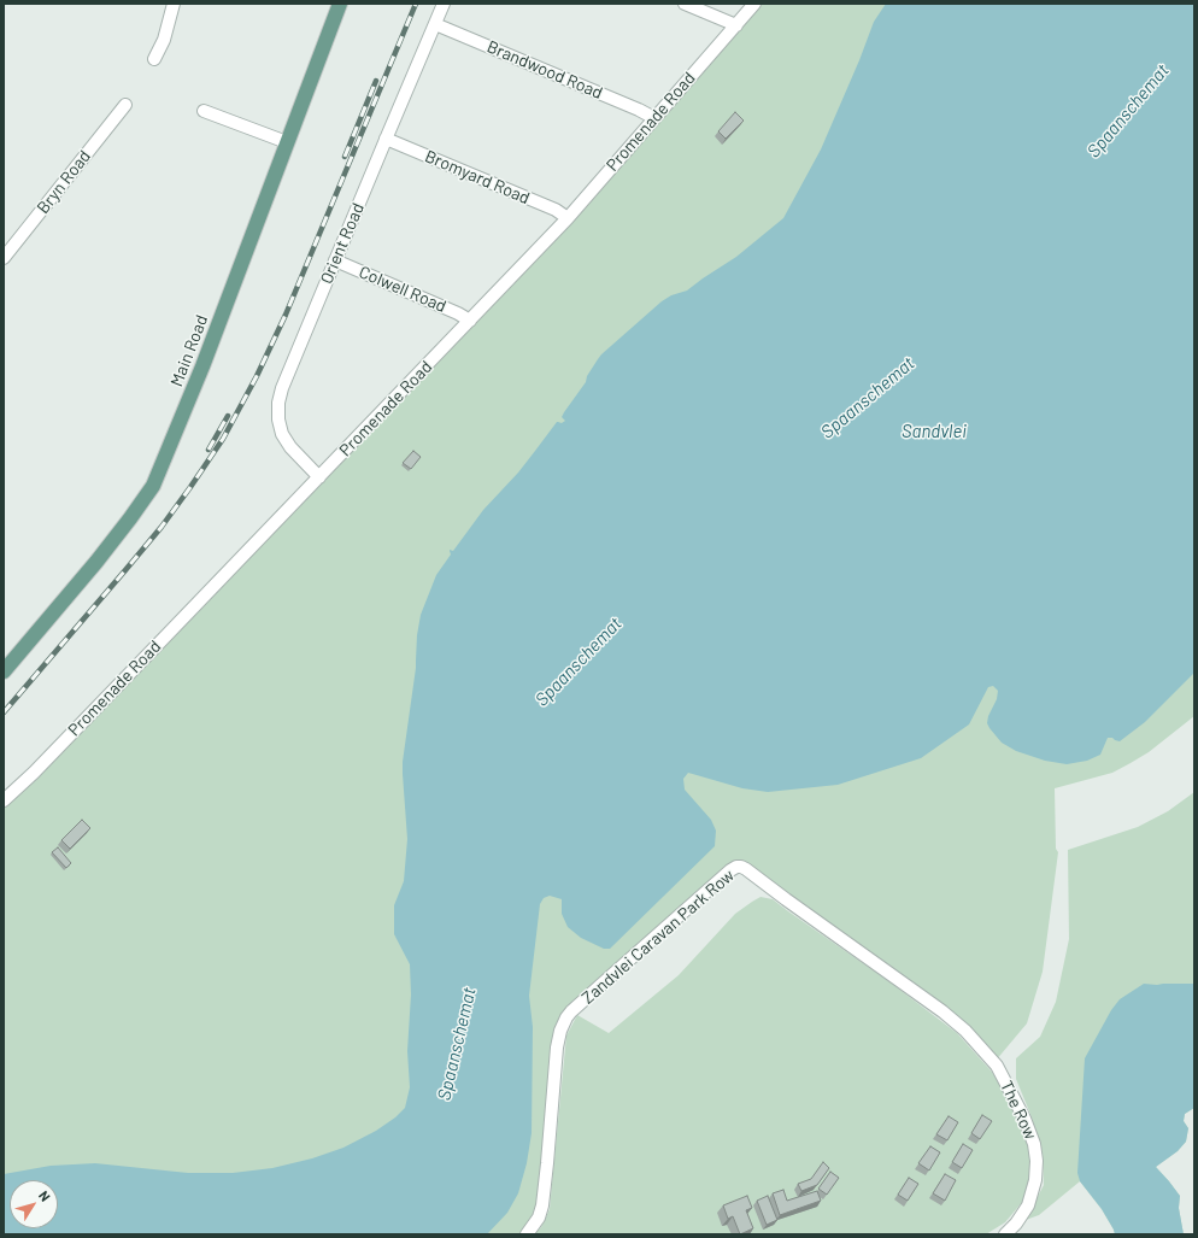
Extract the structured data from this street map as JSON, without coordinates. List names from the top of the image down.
{
  "streets": {
    "main road": ["Main Road"],
    "street": [
      "Brandwood Road",
      "Promenade Road",
      "Bromyard Road",
      "Bryn Road",
      "Orient Road",
      "Colwell Road",
      "Zandvlei Caravan Park Row",
      "The Row"
    ]
  },
  "crossings": [
    ["Brandwood Road", "Promenade Road"],
    ["Brandwood Road", "Orient Road"],
    ["Promenade Road", "Bromyard Road"],
    ["Promenade Road", "Orient Road"],
    ["Promenade Road", "Colwell Road"],
    ["Bromyard Road", "Orient Road"],
    ["Orient Road", "Colwell Road"],
    ["Zandvlei Caravan Park Row", "The Row"]
  ],
  "water": ["Spaanschemat", "Sandvlei"],
  "north": "top right"
}
